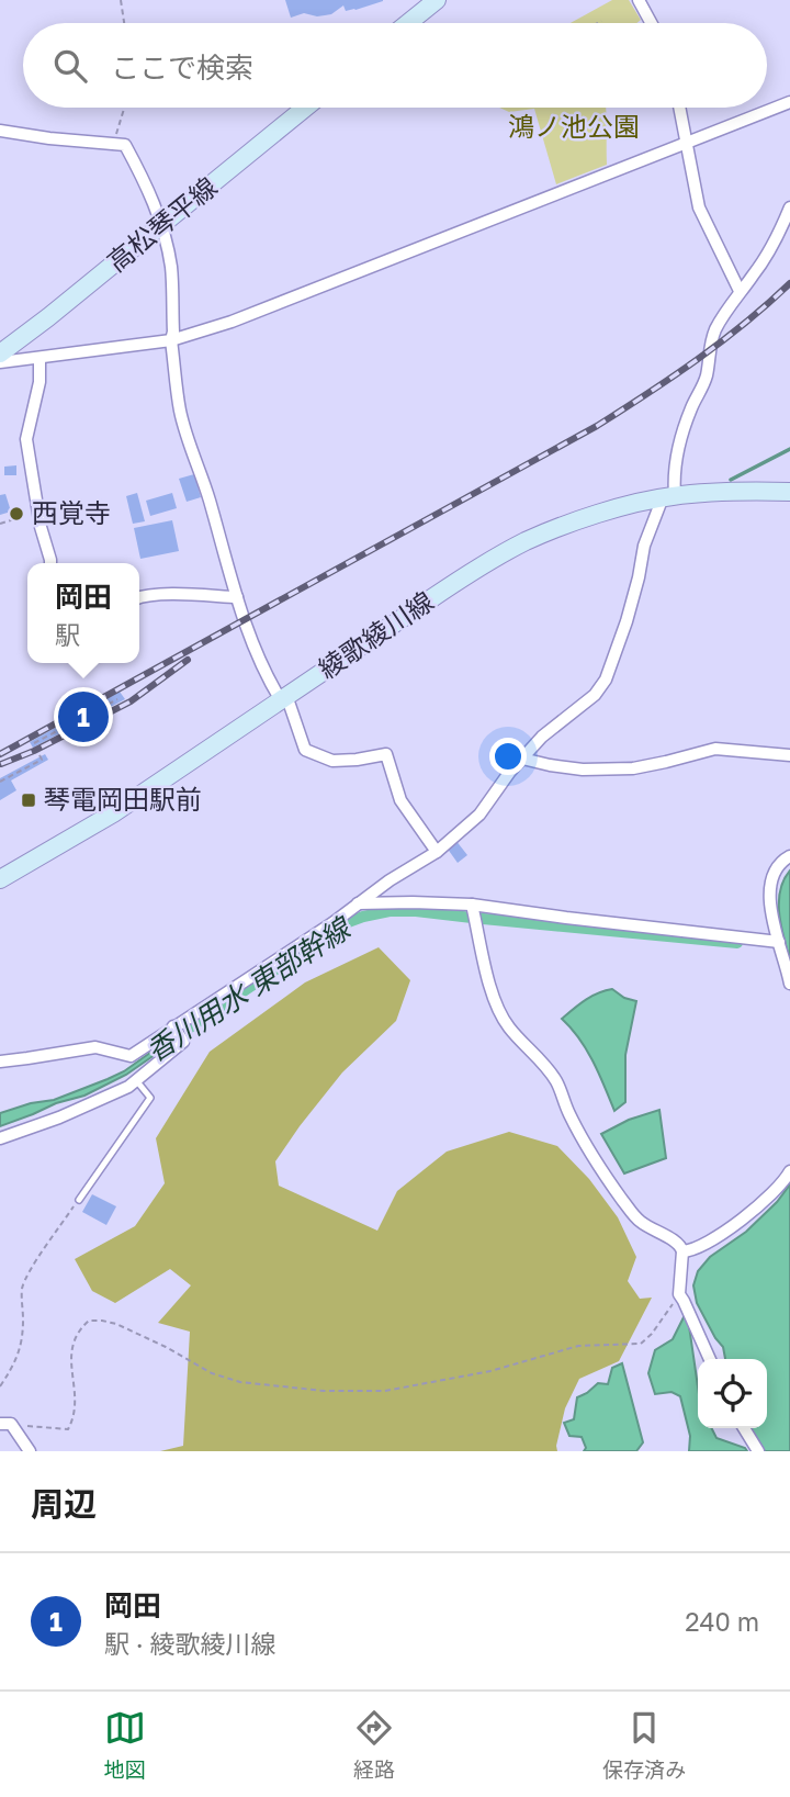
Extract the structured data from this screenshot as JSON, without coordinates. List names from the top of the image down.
{
  "streets": {
    "main road": ["高松琴平線", "綾歌綾川線"]
  },
  "water": ["香川用水 東部幹線"],
  "parks": ["鴻ノ池公園"],
  "places": {
    "other": ["西覚寺"],
    "transit": ["琴電岡田駅前"]
  },
  "page": {
    "search": "ここで検索",
    "popup": ["岡田", "駅"],
    "pins": "1",
    "heading": "周辺",
    "list": [
      {
        "mark": "1",
        "name": "岡田",
        "note": "駅 · 綾歌綾川線",
        "value": "240 m"
      }
    ],
    "nav": ["地図", "経路", "保存済み"]
  }
}
